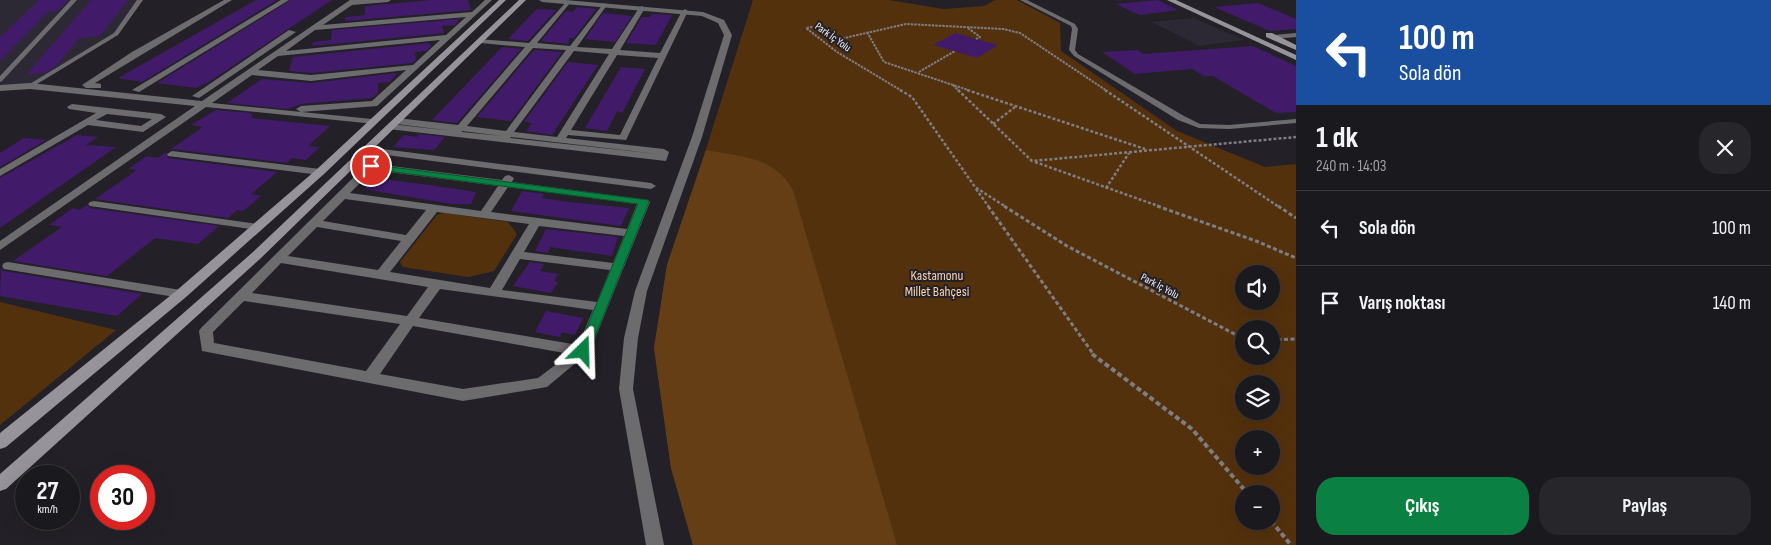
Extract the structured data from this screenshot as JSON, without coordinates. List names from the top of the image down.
{
  "streets": {
    "path": ["Park İç Yolu"]
  },
  "parks": ["Kastamonu Millet Bahçesi"],
  "page": {
    "turn": ["100 m", "Sola dön"],
    "heading": ["1 dk", "240 m · 14:03"],
    "list": [
      {
        "name": "Sola dön",
        "value": "100 m"
      },
      {
        "name": "Varış noktası",
        "value": "140 m"
      }
    ],
    "map_buttons": ["+", "−"],
    "speed": "27 km/h",
    "limit": "30",
    "buttons": ["Çıkış", "Paylaş"]
  }
}
